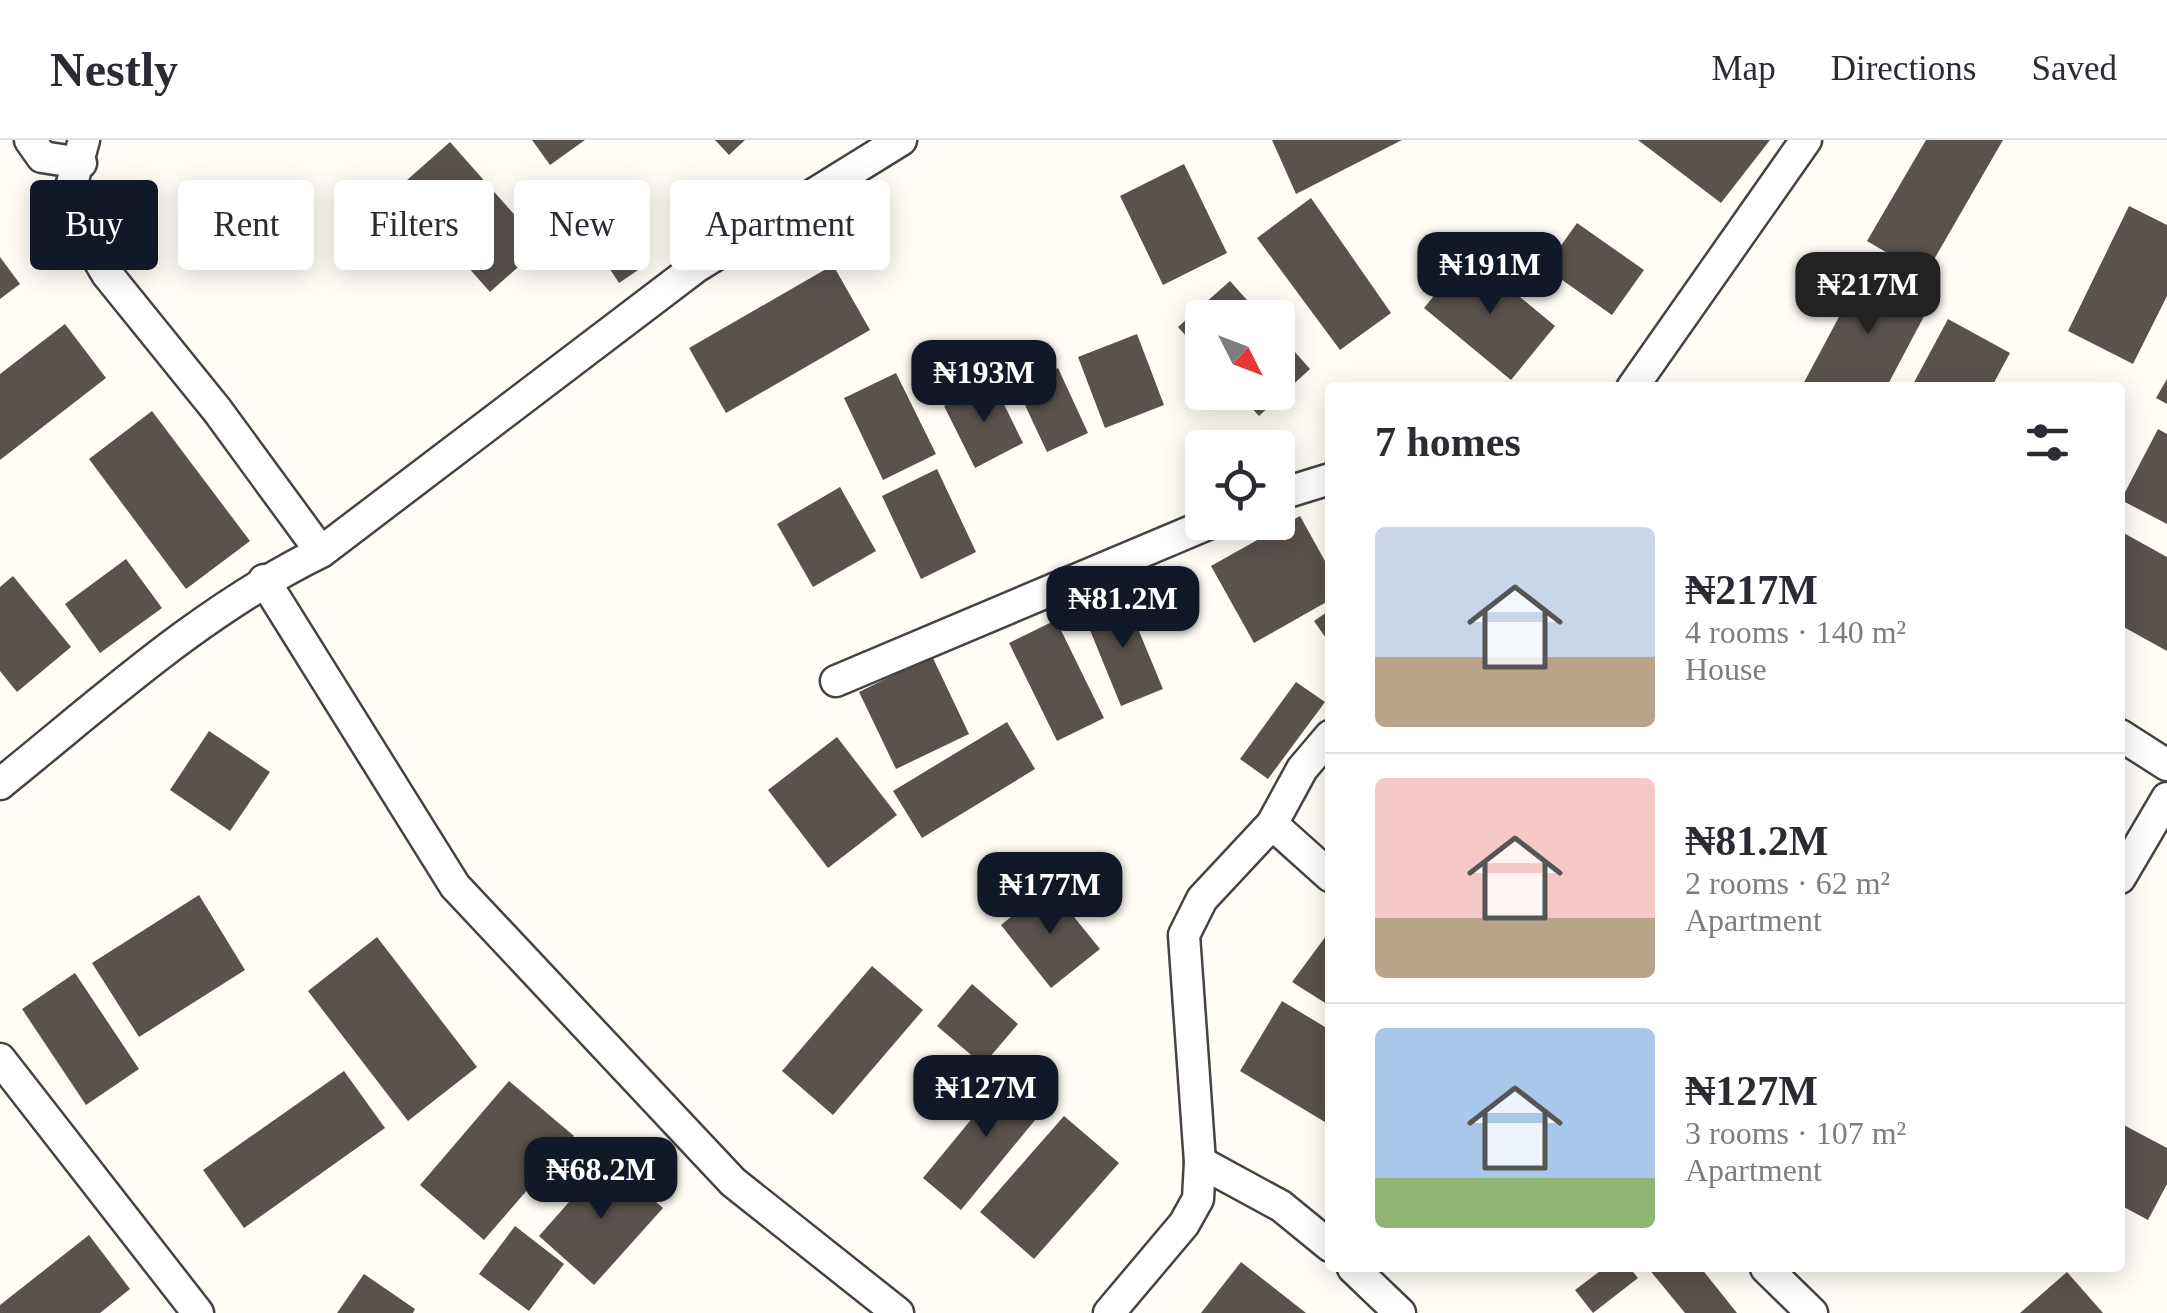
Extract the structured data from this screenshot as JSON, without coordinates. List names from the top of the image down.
{
  "north": "bottom right",
  "page": {
    "header": "Nestly",
    "nav": ["Map", "Directions", "Saved"],
    "chip": [
      "Buy",
      "Rent",
      "Filters",
      "New",
      "Apartment"
    ],
    "price": [
      "₦191M",
      "₦217M",
      "₦193M",
      "₦81.2M",
      "₦177M",
      "₦127M",
      "₦68.2M"
    ],
    "heading": "7 homes",
    "list": [
      {
        "name": "₦217M",
        "note": "4 rooms · 140 m² · House"
      },
      {
        "name": "₦81.2M",
        "note": "2 rooms · 62 m² · Apartment"
      },
      {
        "name": "₦127M",
        "note": "3 rooms · 107 m² · Apartment"
      }
    ]
  }
}
